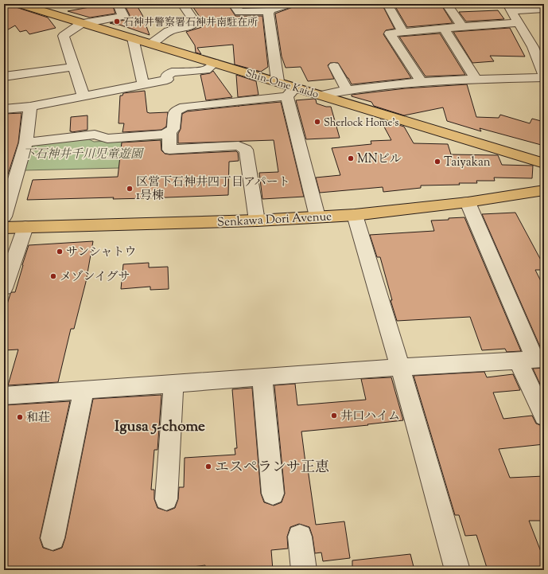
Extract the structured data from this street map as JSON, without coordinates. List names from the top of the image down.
{
  "streets": {
    "main road": ["Shin-Ome Kaido", "Senkawa Dori Avenue"]
  },
  "crossings": [
    ["Shin-Ome Kaido", "Senkawa Dori Avenue"]
  ],
  "districts": ["Igusa 5-chome"],
  "parks": ["下石神井千川児童遊園"],
  "places": [
    "石神井警察署石神井南駐在所",
    "Sherlock Home's",
    "MNビル",
    "Taiyakan",
    "区営下石神井四丁目アパート 1号棟",
    "サンシャトウ",
    "メゾンイグサ",
    "井口ハイム",
    "和荘",
    "エスペランサ正恵"
  ]
}
